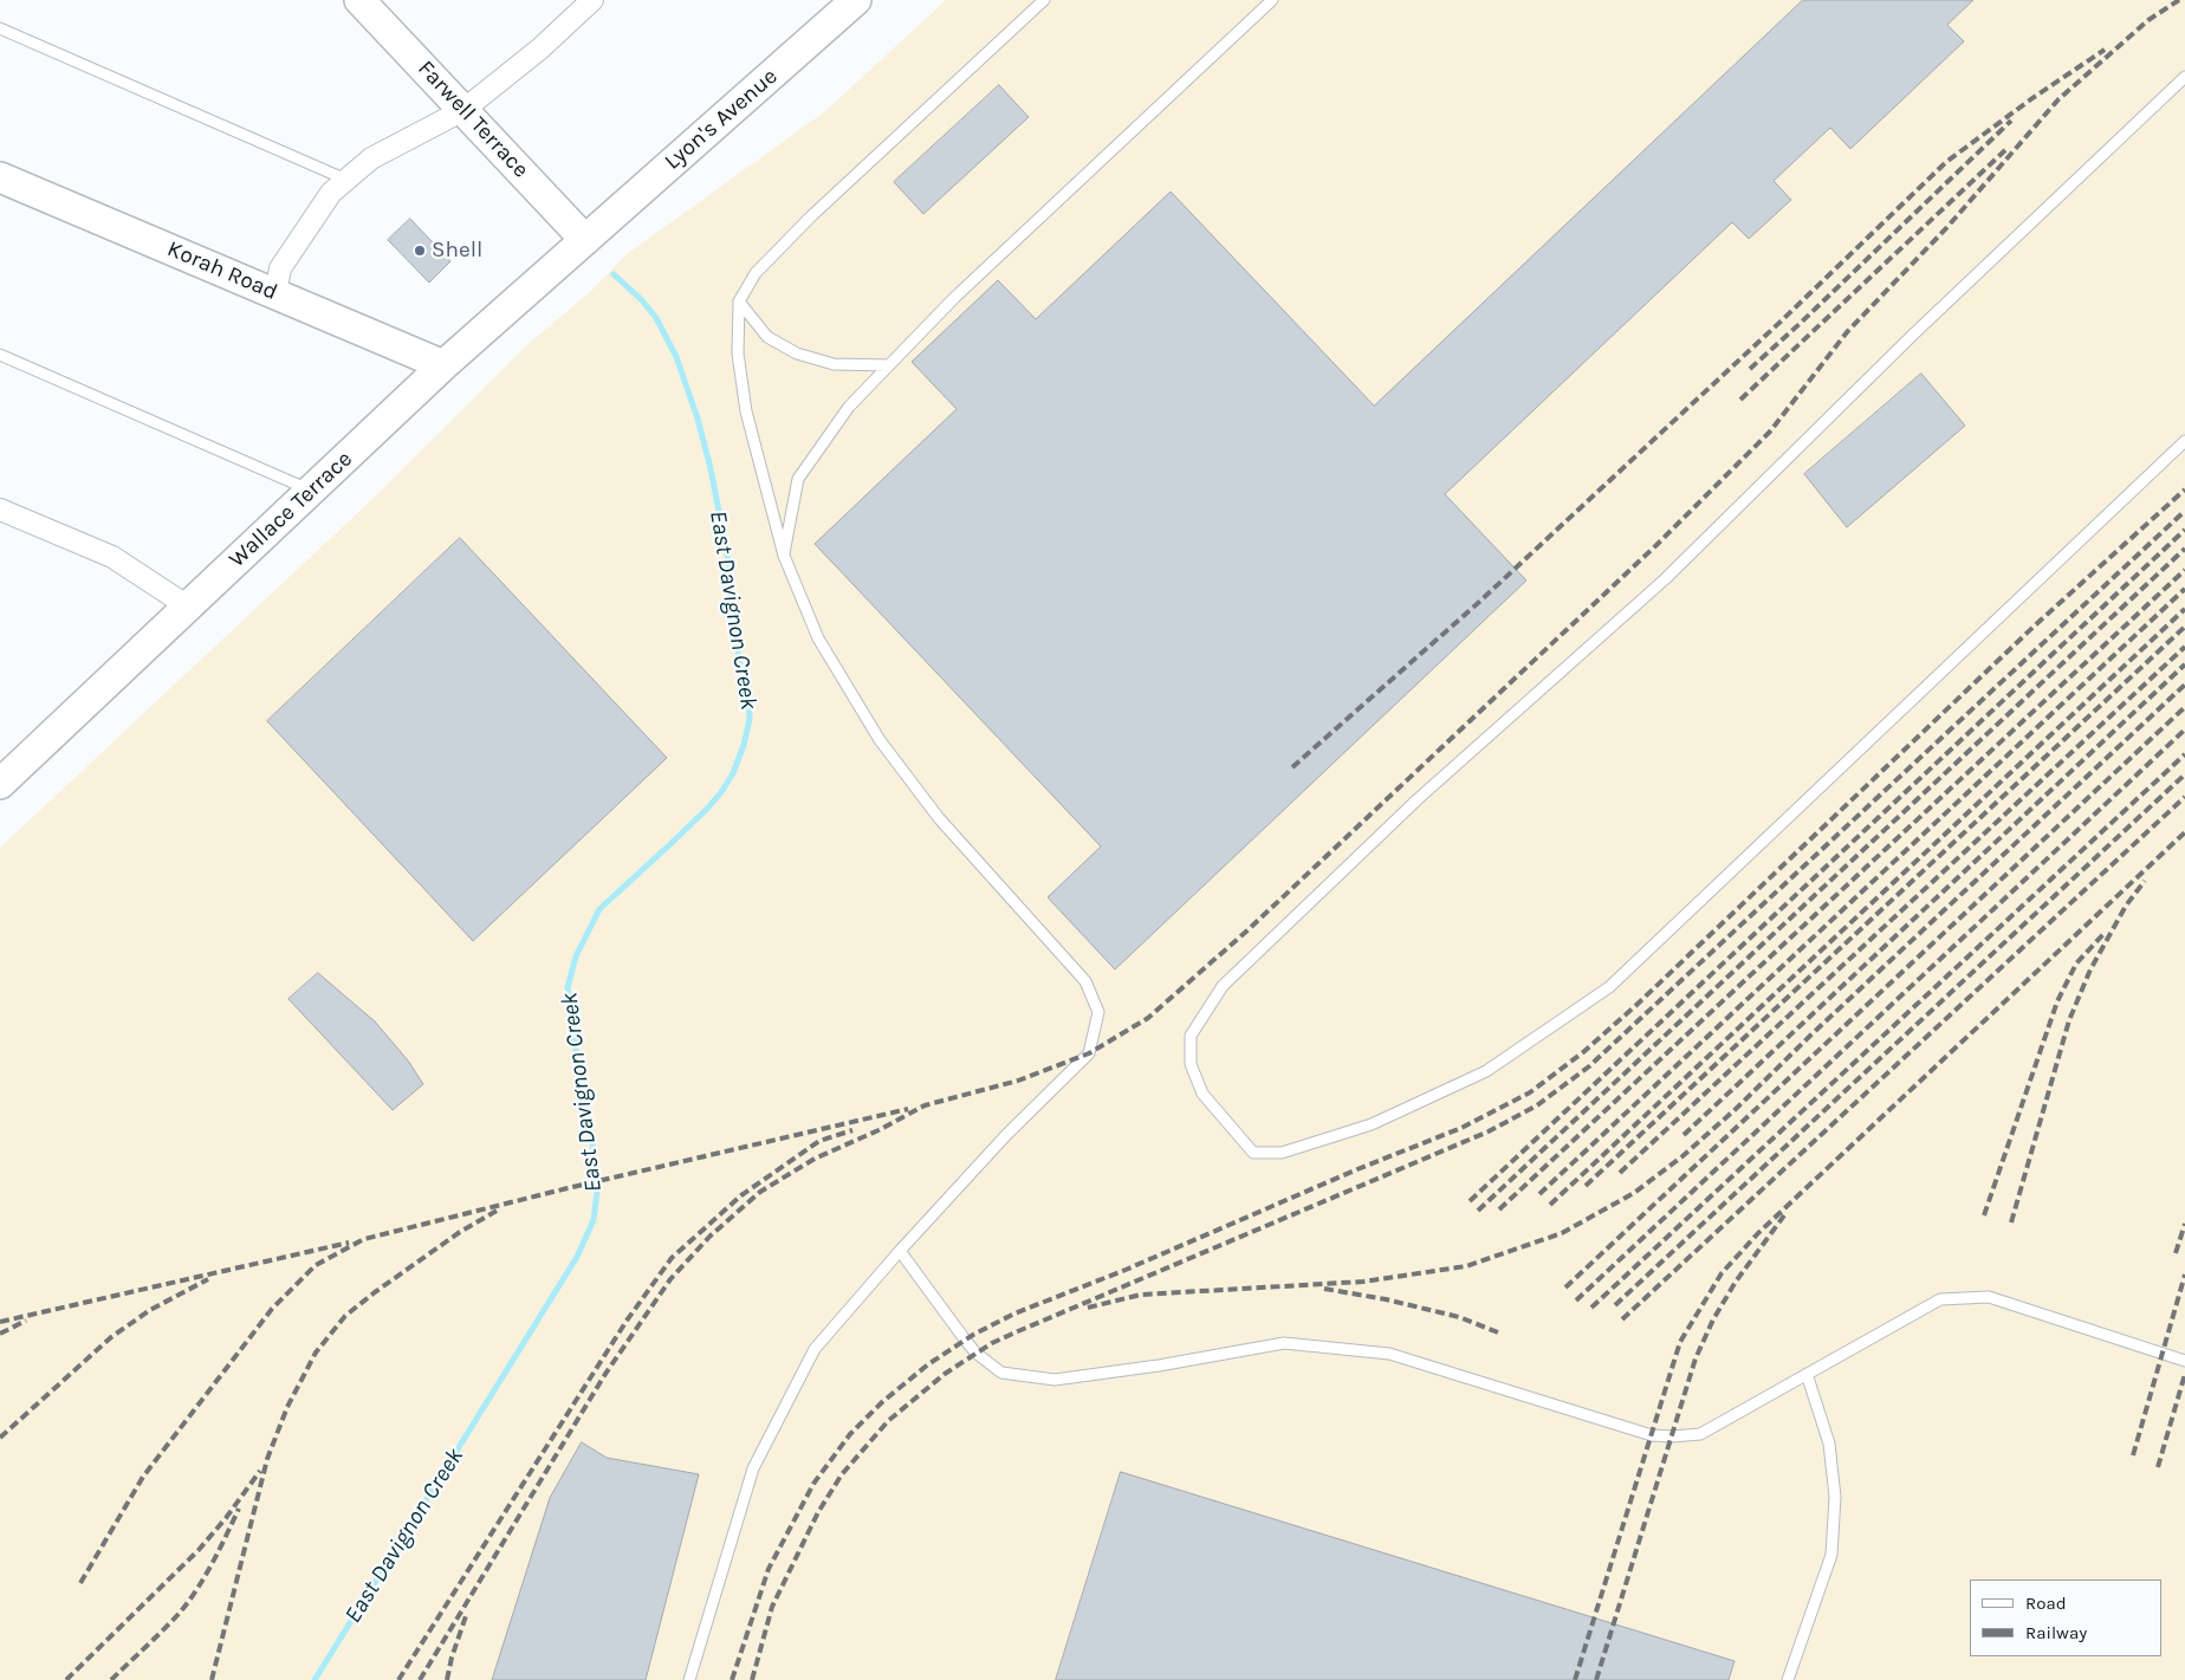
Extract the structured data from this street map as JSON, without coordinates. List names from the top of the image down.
{
  "streets": {
    "main road": [
      "Farwell Terrace",
      "Lyon's Avenue",
      "Korah Road",
      "Wallace Terrace"
    ]
  },
  "crossings": [
    ["Farwell Terrace", "Lyon's Avenue"],
    ["Farwell Terrace", "Wallace Terrace"],
    ["Lyon's Avenue", "Wallace Terrace"],
    ["Korah Road", "Wallace Terrace"]
  ],
  "water": ["East Davignon Creek"],
  "places": ["Shell"],
  "legend": ["Road", "Railway"]
}
